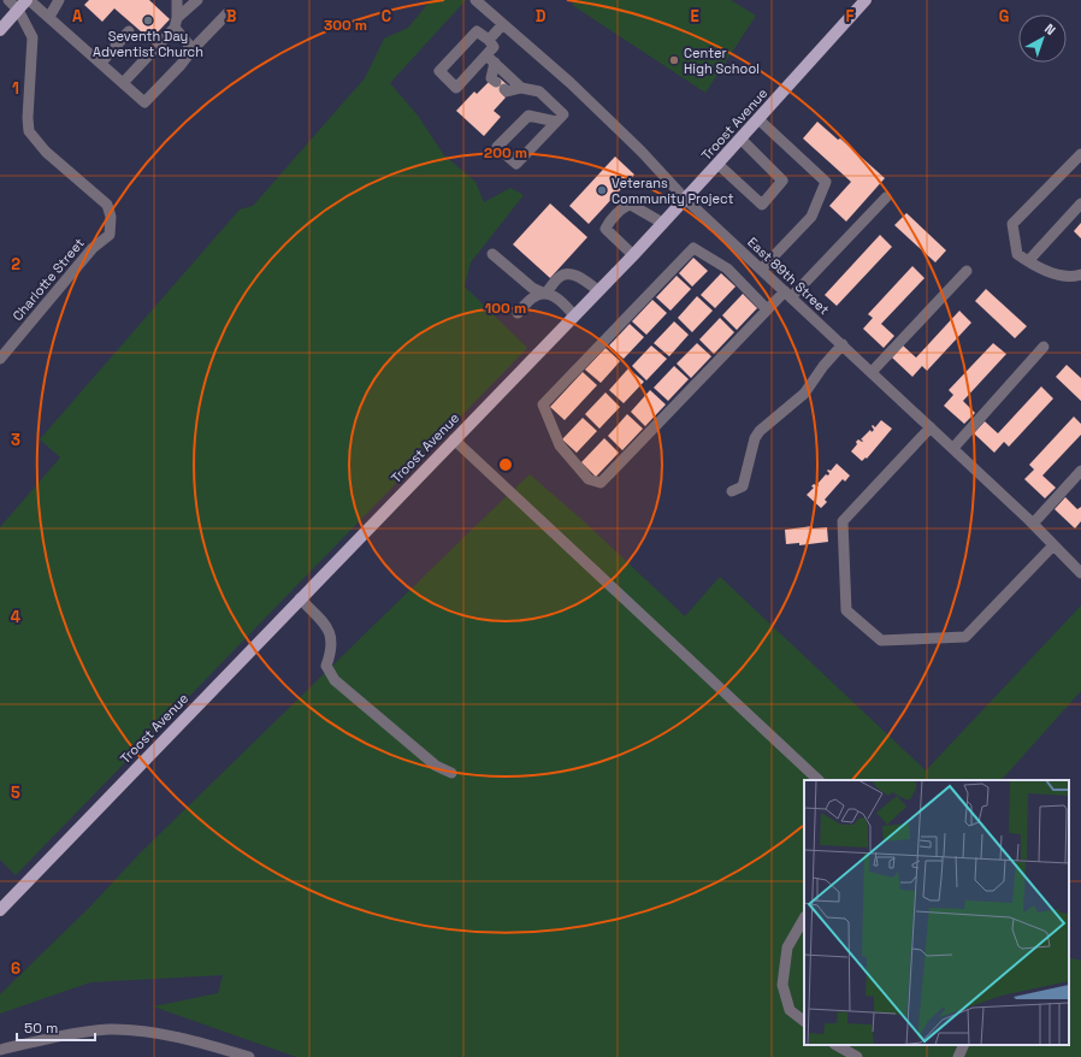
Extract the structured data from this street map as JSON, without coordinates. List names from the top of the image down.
{
  "streets": {
    "main road": ["Troost Avenue"],
    "street": ["East 89th Street", "Charlotte Street"]
  },
  "crossings": [
    ["Troost Avenue", "East 89th Street"]
  ],
  "places": ["Seventh Day Adventist Church", "Center High School", "Veterans Community Project"],
  "scale_bar": "50 m",
  "north": "top right",
  "grid": {
    "columns": [
      "A",
      "B",
      "C",
      "D",
      "E",
      "F",
      "G"
    ],
    "rows": [
      "1",
      "2",
      "3",
      "4",
      "5",
      "6"
    ]
  },
  "rings": ["300 m", "200 m", "100 m"]
}
